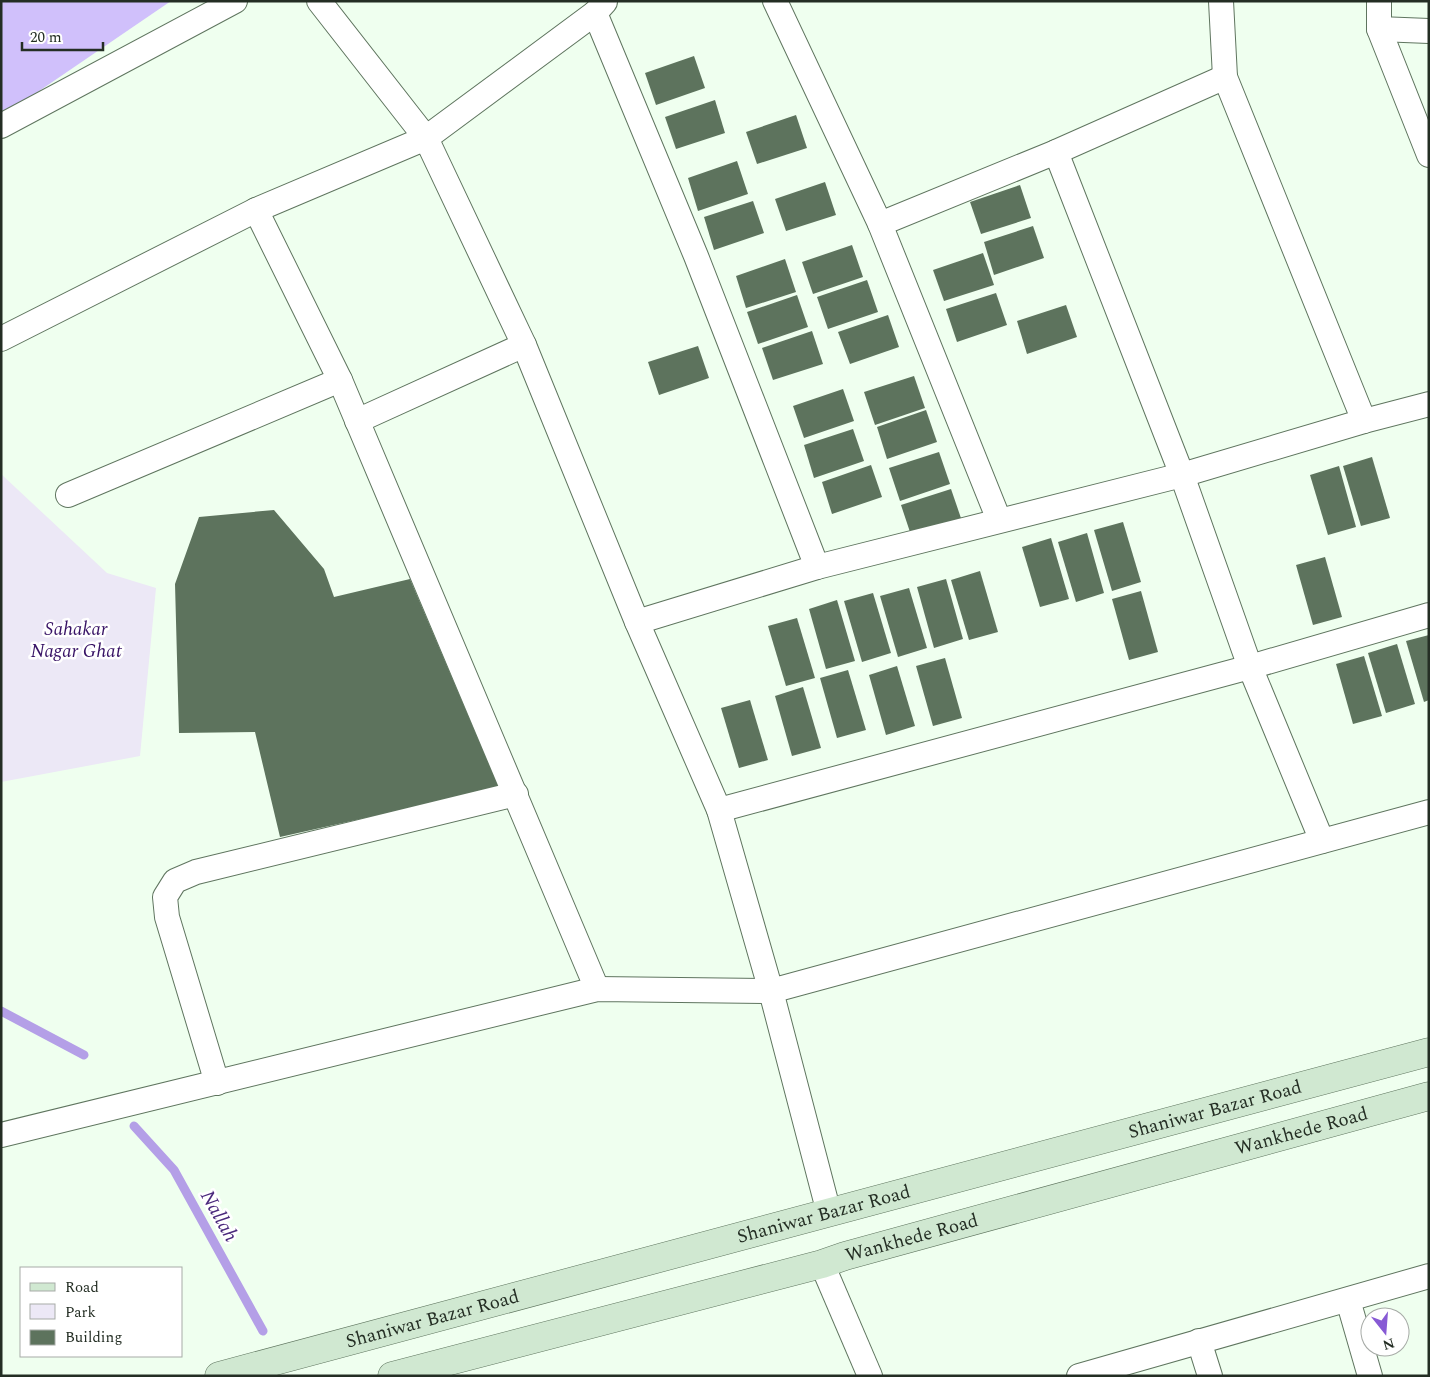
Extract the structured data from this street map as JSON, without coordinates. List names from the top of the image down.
{
  "streets": {
    "main road": ["Shaniwar Bazar Road", "Wankhede Road"]
  },
  "water": ["Nallah"],
  "parks": ["Sahakar Nagar Ghat"],
  "legend": ["Road", "Park", "Building"],
  "scale_bar": "20 m",
  "north": "bottom"
}
